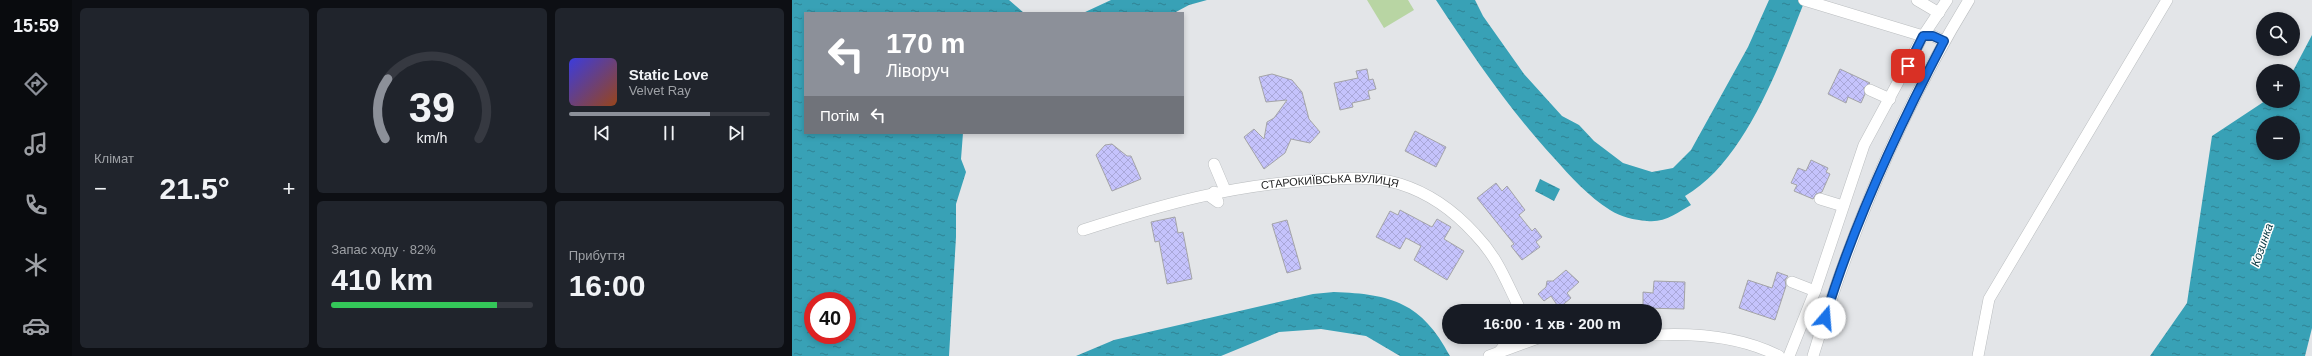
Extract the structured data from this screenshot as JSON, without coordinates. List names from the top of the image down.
{
  "streets": {
    "street": ["СТАРОКИЇВСЬКА ВУЛИЦЯ"]
  },
  "water": ["Козинка"],
  "page": {
    "tabs": "15:59",
    "tile": [
      "Клімат",
      ["Запас ходу · 82%", "410 km"],
      ["Прибуття", "16:00"]
    ],
    "map_buttons": ["+", "−"],
    "turn": ["170 m", "Ліворуч"],
    "song": ["Static Love", "Velvet Ray"],
    "then": "Потім",
    "heat": ["−", "21.5°", "+"],
    "limit": "40",
    "trip": "16:00 · 1 хв · 200 m",
    "gauge": ["39", "km/h"]
  }
}
